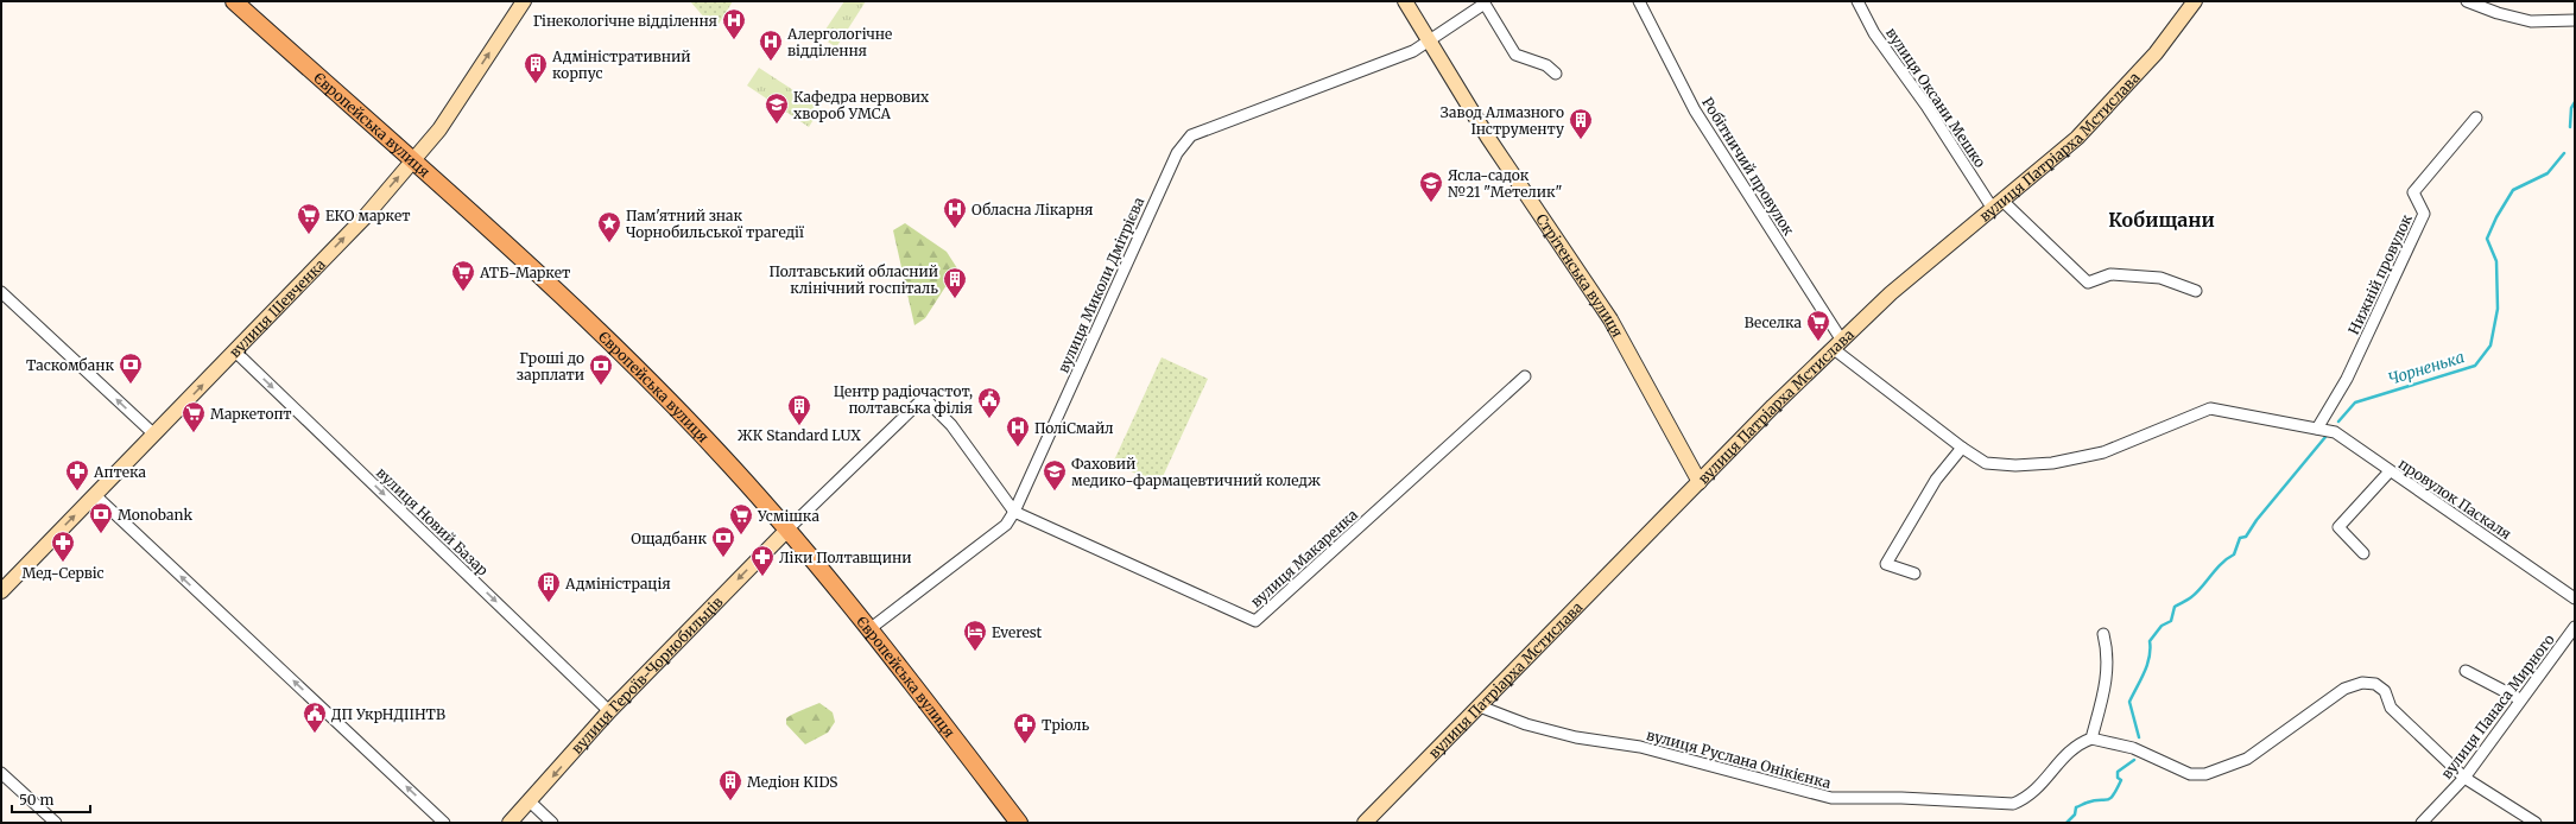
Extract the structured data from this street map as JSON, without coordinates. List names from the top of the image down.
{
  "streets": {
    "main road": [
      "Європейська вулиця",
      "вулиця Патріарха Мстислава",
      "Стрітенська вулиця",
      "вулиця Шевченка",
      "вулиця Героїв-Чорнобильців"
    ],
    "street": [
      "вулиця Оксани Мешко",
      "Робітничий провулок",
      "Нижній провулок",
      "вулиця Миколи Дмітрієва",
      "провулок Паскаля",
      "вулиця Новий Базар",
      "вулиця Макаренка",
      "вулиця Панаса Мирного",
      "вулиця Руслана Онікієнка"
    ]
  },
  "crossings": [
    ["вулиця Оксани Мешко", "вулиця Патріарха Мстислава"],
    ["Європейська вулиця", "вулиця Миколи Дмітрієва"],
    ["Європейська вулиця", "вулиця Шевченка"],
    ["Європейська вулиця", "вулиця Героїв-Чорнобильців"],
    ["вулиця Патріарха Мстислава", "Робітничий провулок"],
    ["вулиця Патріарха Мстислава", "Стрітенська вулиця"],
    ["вулиця Патріарха Мстислава", "вулиця Руслана Онікієнка"],
    ["Робітничий провулок", "провулок Паскаля"],
    ["Нижній провулок", "провулок Паскаля"],
    ["Стрітенська вулиця", "вулиця Миколи Дмітрієва"],
    ["вулиця Миколи Дмітрієва", "вулиця Макаренка"],
    ["вулиця Шевченка", "вулиця Новий Базар"],
    ["вулиця Новий Базар", "вулиця Героїв-Чорнобильців"]
  ],
  "one_way": ["вулиця Шевченка", "вулиця Новий Базар", "вулиця Героїв-Чорнобильців"],
  "districts": ["Кобищани"],
  "water": ["Чорненька"],
  "places": {
    "hospital": [
      "Гінекологічне відділення",
      "Алергологічне відділення",
      "Обласна Лікарня",
      "ПоліСмайл"
    ],
    "building": [
      "Адміністративний корпус",
      "Завод Алмазного Інструменту",
      "Полтавський обласний клінічний госпіталь",
      "ЖК Standard LUX",
      "Адміністрація",
      "Медіон KIDS"
    ],
    "school or university": ["Кафедра нервових хвороб УМСА", "Ясла-садок №21 \"Метелик\"", "Фаховий медико-фармацевтичний коледж"],
    "supermarket": [
      "ЕКО маркет",
      "АТБ-Маркет",
      "Веселка",
      "Маркетопт",
      "Усмішка"
    ],
    "place": ["Пам'ятний знак Чорнобильської трагедії"],
    "bank": [
      "Таскомбанк",
      "Гроші до зарплати",
      "Monobank",
      "Ощадбанк"
    ],
    "public building": ["Центр радіочастот, полтавська філія", "ДП УкрНДІІНТВ"],
    "pharmacy": [
      "Аптека",
      "Мед-Сервіс",
      "Ліки Полтавщини",
      "Тріоль"
    ],
    "hotel": ["Everest"]
  },
  "scale_bar": "50 m"
}
